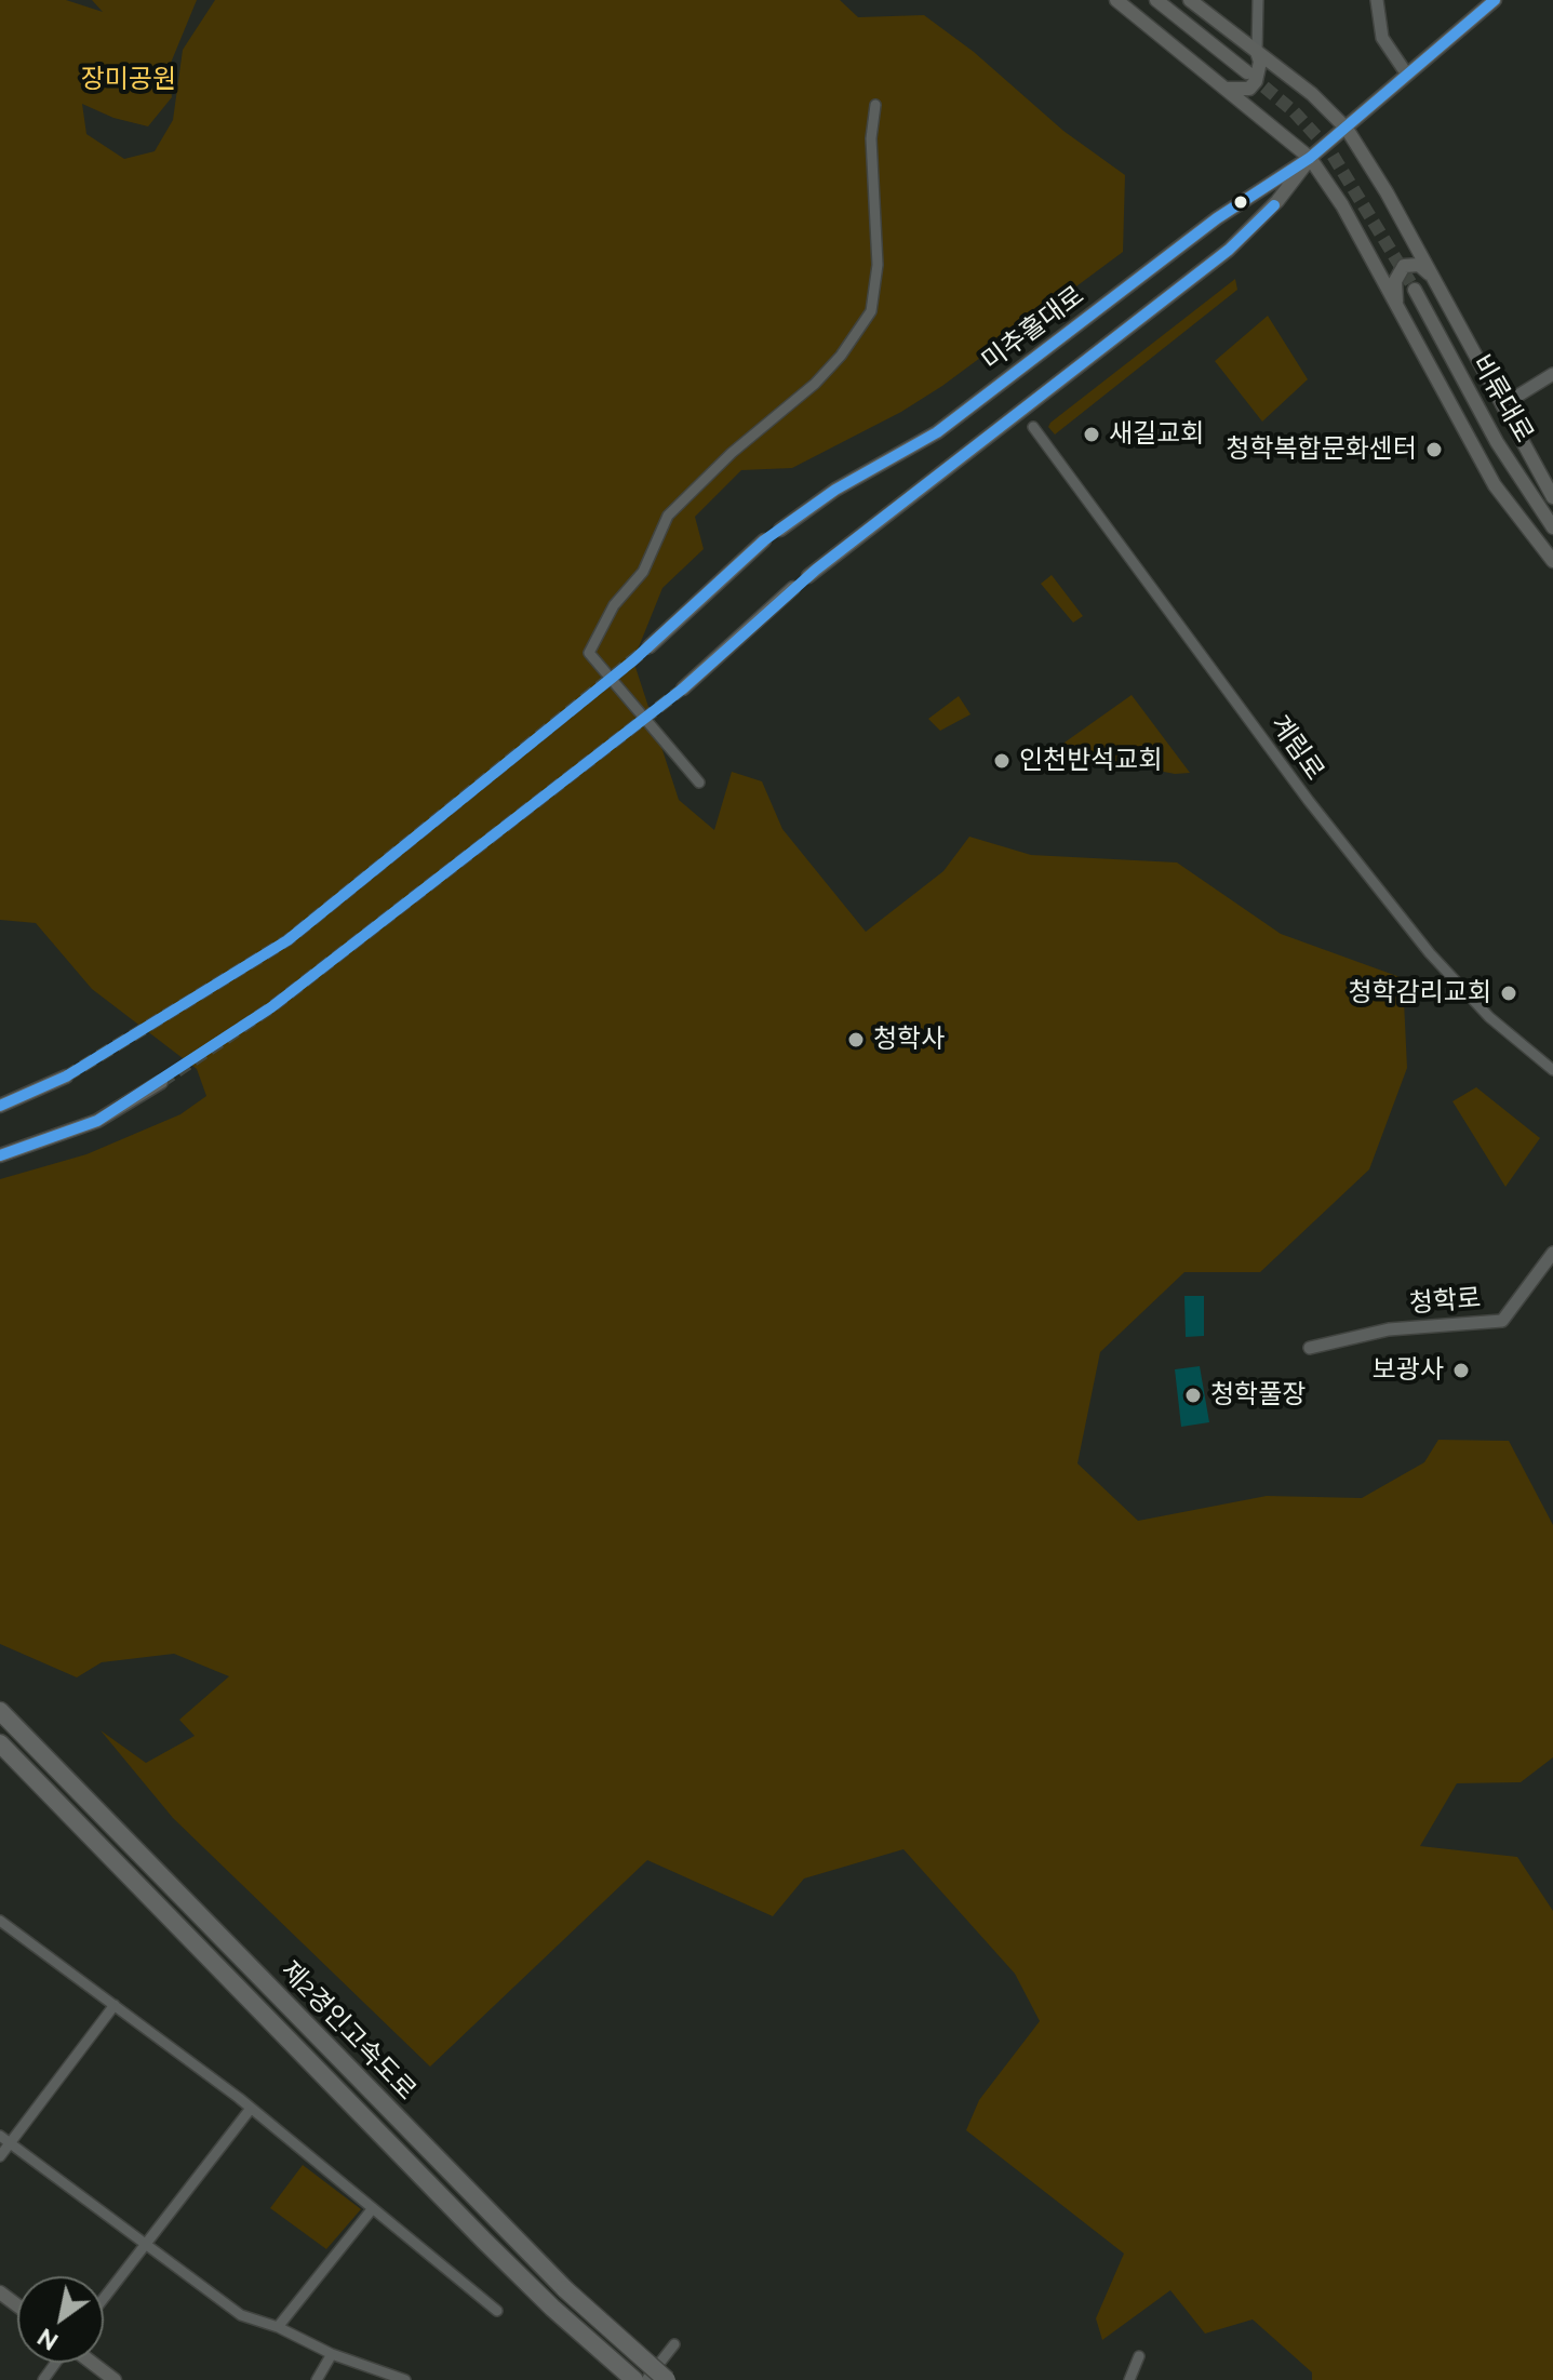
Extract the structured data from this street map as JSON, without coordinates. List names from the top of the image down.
{
  "streets": {
    "highway": ["제2경인고속도로"],
    "main road": ["미추홀대로", "비류대로"],
    "street": ["계림로", "청학로"]
  },
  "parks": ["장미공원"],
  "places": [
    "새길교회",
    "청학복합문화센터",
    "인천반석교회",
    "청학감리교회",
    "청학사",
    "보광사",
    "청학풀장"
  ],
  "north": "bottom left"
}
